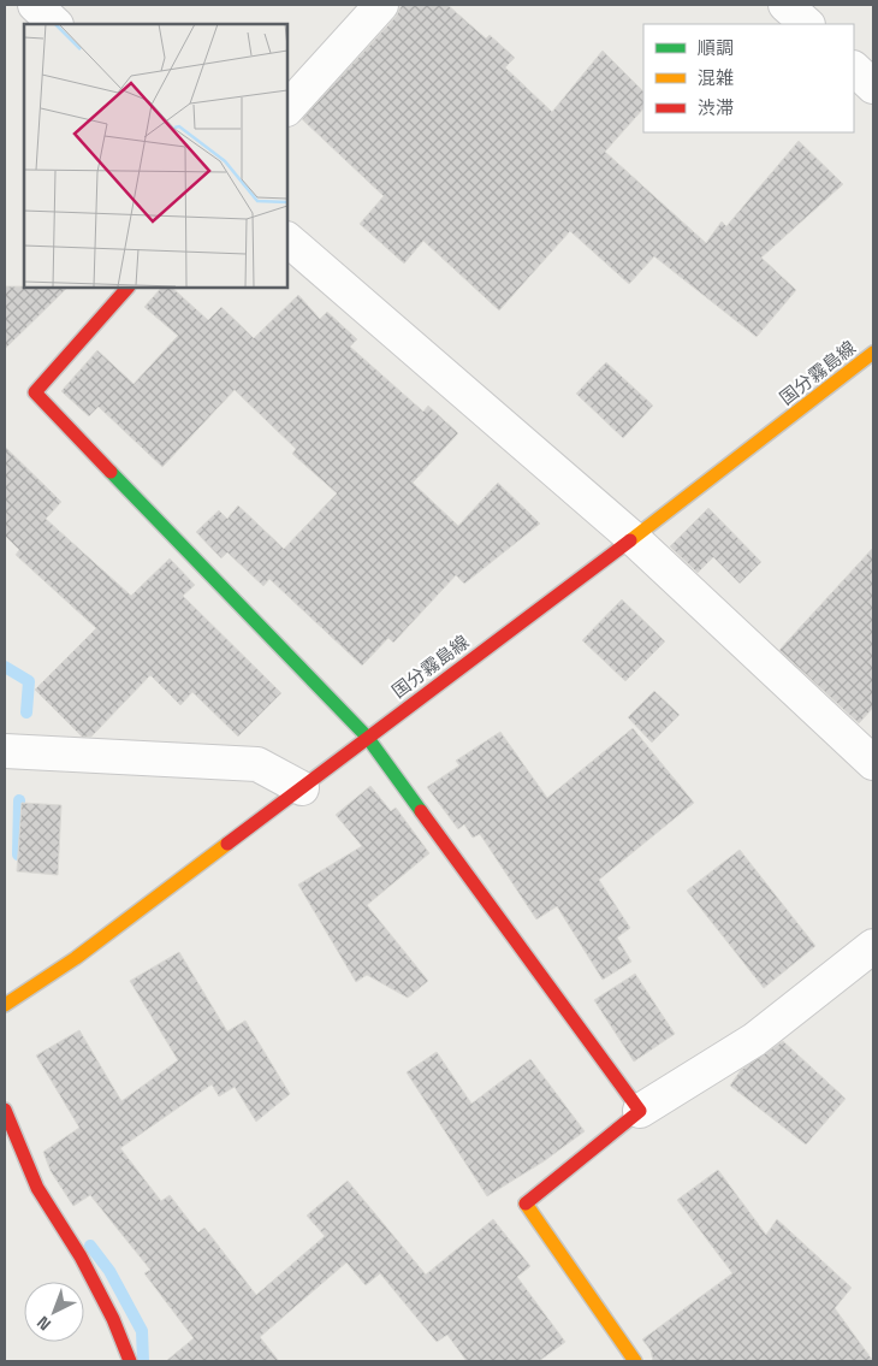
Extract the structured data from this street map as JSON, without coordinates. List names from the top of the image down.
{
  "streets": {
    "street": ["国分霧島線"]
  },
  "legend": ["順調", "混雑", "渋滞"],
  "north": "bottom left"
}
